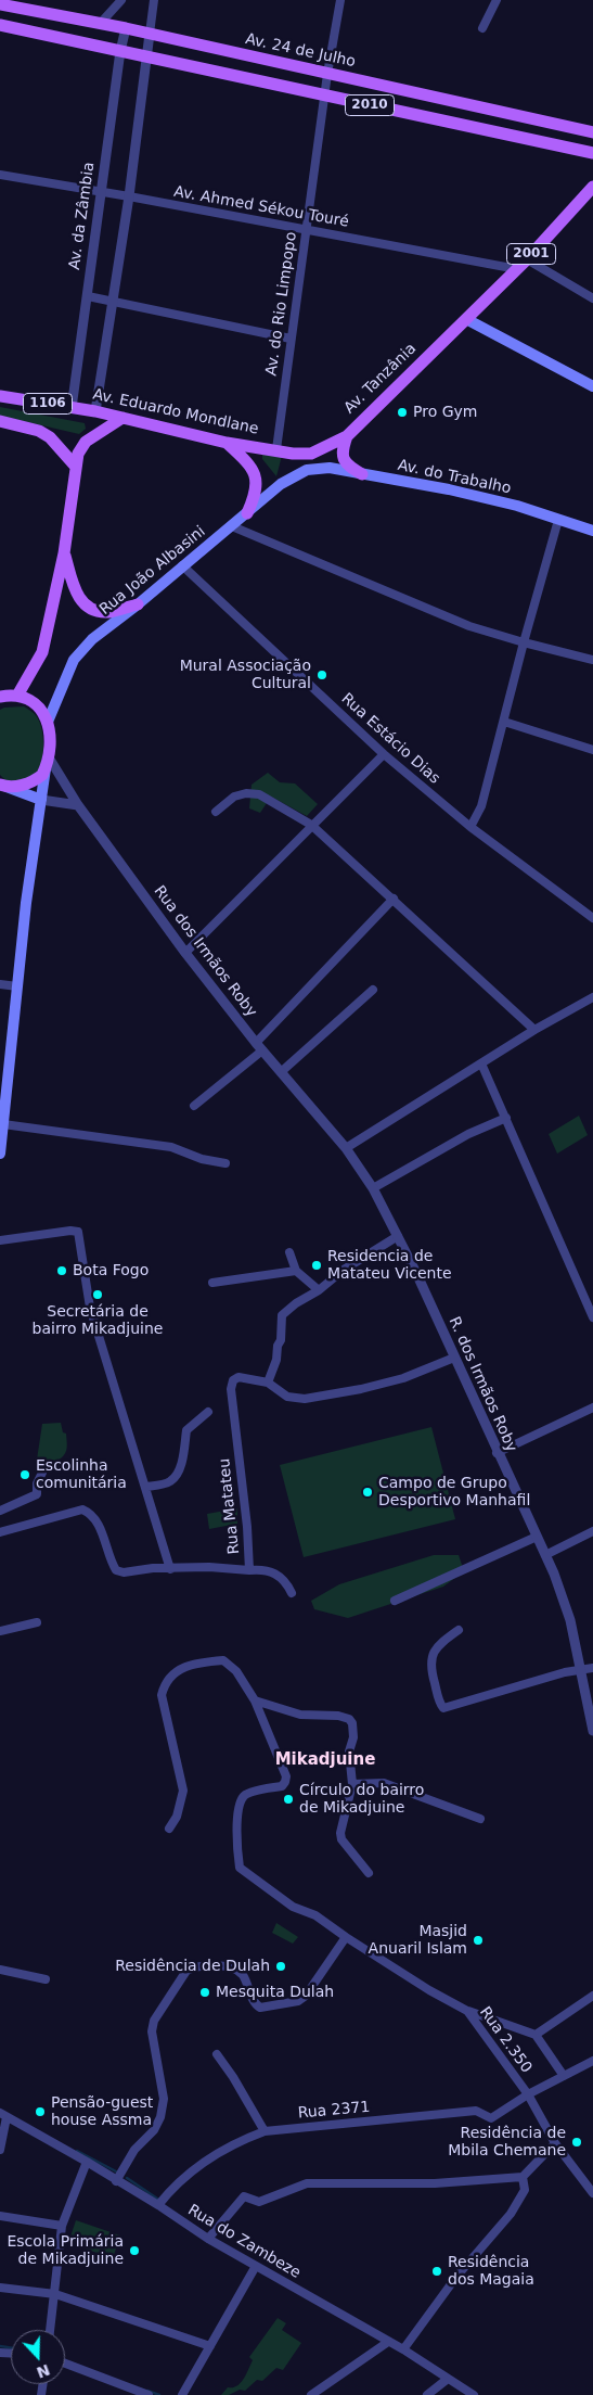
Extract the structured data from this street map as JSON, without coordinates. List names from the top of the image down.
{
  "streets": {
    "main road": [
      "Av. 24 de Julho",
      "2010",
      "2001",
      "Av. Tanzânia",
      "1106",
      "Av. Eduardo Mondlane",
      "Av. do Trabalho",
      "Rua João Albasini"
    ],
    "street": [
      "Av. Ahmed Sékou Touré",
      "Av. da Zâmbia",
      "Av. do Rio Limpopo",
      "Rua Estácio Dias",
      "Rua dos Irmãos Roby",
      "R. dos Irmãos Roby",
      "Rua Matateu",
      "Rua 2.350",
      "Rua 2371",
      "Rua do Zambeze"
    ]
  },
  "crossings": [
    ["Av. 24 de Julho", "Av. da Zâmbia"],
    ["Av. 24 de Julho", "Av. do Rio Limpopo"],
    ["2010", "Av. do Rio Limpopo"],
    ["Av. Ahmed Sékou Touré", "Av. da Zâmbia"],
    ["Av. Ahmed Sékou Touré", "2001"],
    ["Av. Ahmed Sékou Touré", "Av. do Rio Limpopo"],
    ["Av. da Zâmbia", "Av. Eduardo Mondlane"],
    ["2001", "Av. Tanzânia"],
    ["Av. do Rio Limpopo", "Av. Eduardo Mondlane"],
    ["Av. Tanzânia", "Av. Eduardo Mondlane"],
    ["1106", "Av. Eduardo Mondlane"],
    ["1106", "Rua João Albasini"],
    ["1106", "Rua Estácio Dias"],
    ["Av. Eduardo Mondlane", "Rua João Albasini"],
    ["Av. Eduardo Mondlane", "Rua Estácio Dias"],
    ["Av. do Trabalho", "Rua João Albasini"],
    ["Rua João Albasini", "Rua Estácio Dias"],
    ["Rua dos Irmãos Roby", "R. dos Irmãos Roby"],
    ["Rua 2.350", "Rua 2371"],
    ["Rua 2371", "Rua do Zambeze"]
  ],
  "districts": ["Mikadjuine"],
  "places": [
    "Pro Gym",
    "Mural Associação Cultural",
    "Residencia de Matateu Vicente",
    "Bota Fogo",
    "Secretária de bairro Mikadjuine",
    "Escolinha comunitária",
    "Campo de Grupo Desportivo Manhafil",
    "Círculo do bairro de Mikadjuine",
    "Masjid Anuaril Islam",
    "Residência de Dulah",
    "Mesquita Dulah",
    "Pensão-guest house Assma",
    "Residência de Mbila Chemane",
    "Escola Primária de Mikadjuine",
    "Residência dos Magaia"
  ],
  "north": "bottom"
}
